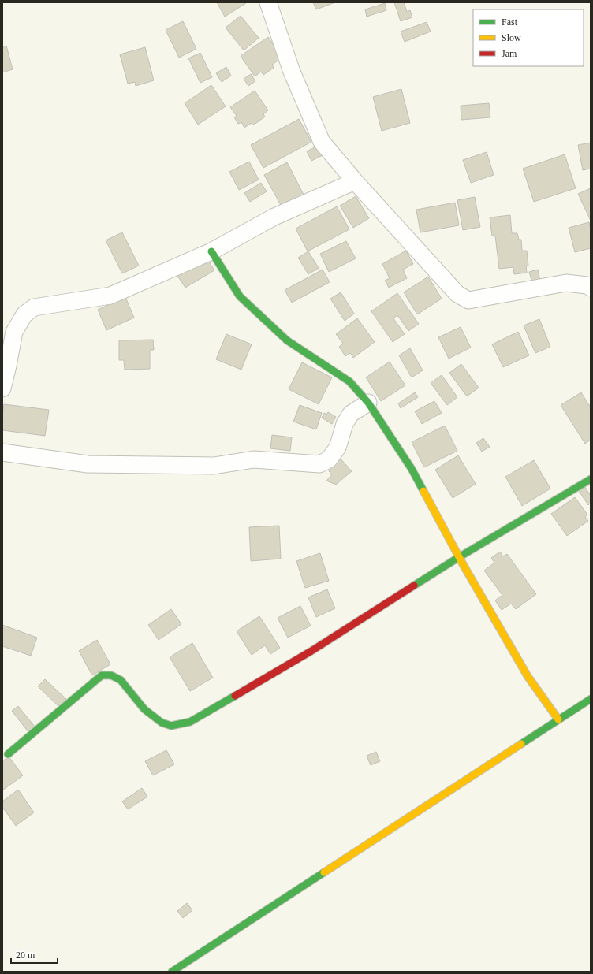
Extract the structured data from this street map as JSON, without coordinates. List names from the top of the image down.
{
  "legend": ["Fast", "Slow", "Jam"],
  "scale_bar": "20 m"
}
